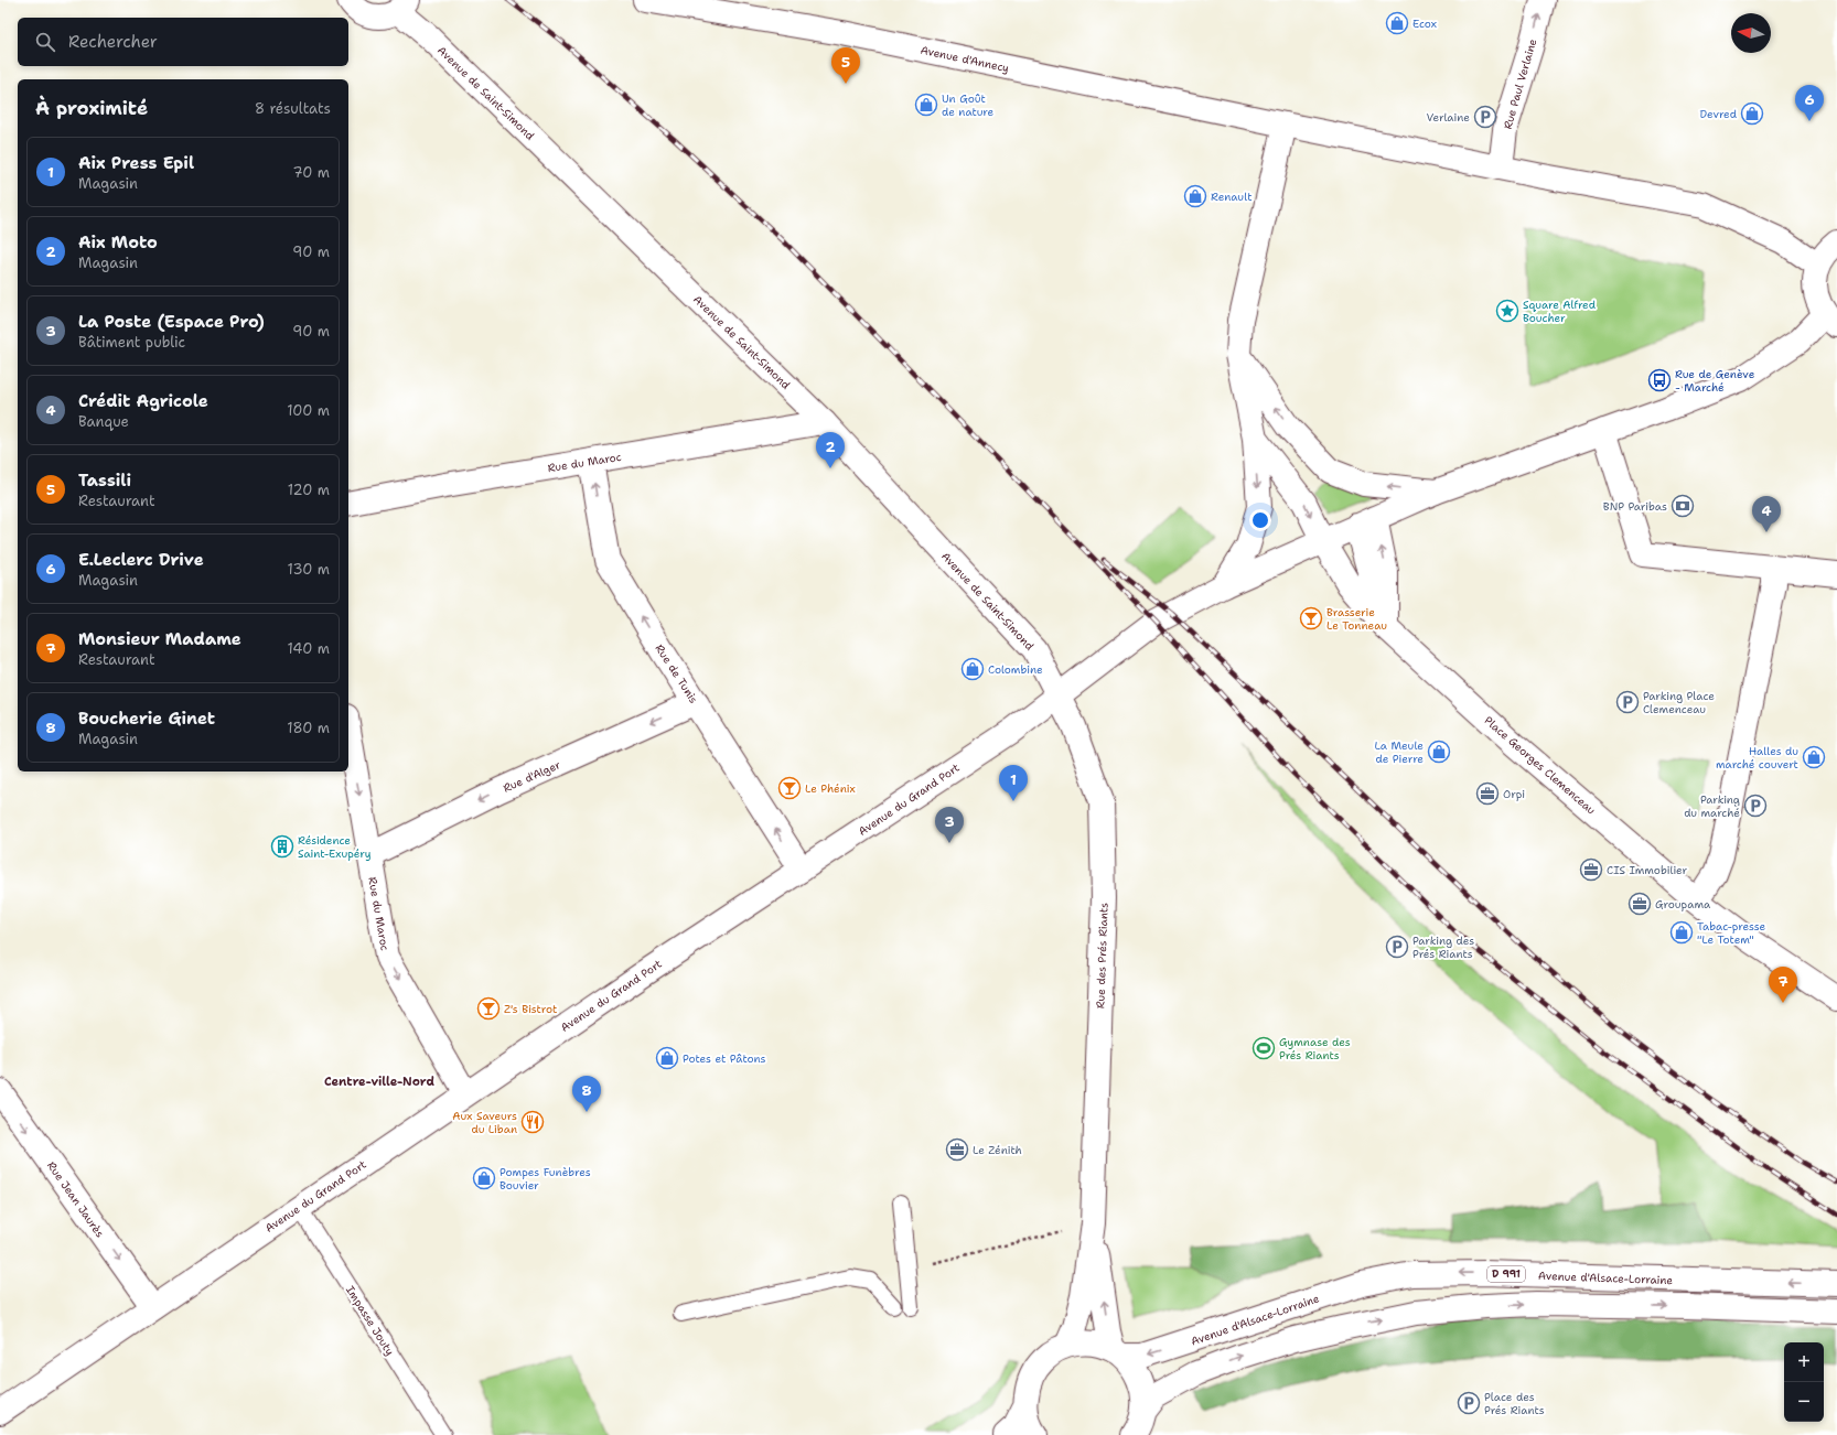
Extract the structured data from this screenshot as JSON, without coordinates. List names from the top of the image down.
{
  "streets": {
    "street": [
      "Avenue d'Annecy",
      "Rue Paul Verlaine",
      "Avenue de Saint-Simond",
      "Rue du Maroc",
      "Rue de Tunis",
      "Place Georges Clemenceau",
      "Rue d'Alger",
      "Avenue du Grand Port",
      "Rue des Prés Riants",
      "Rue Jean Jaurès",
      "D 991",
      "Avenue d'Alsace-Lorraine"
    ],
    "lane": ["Impasse Jouty"]
  },
  "crossings": [
    ["Avenue de Saint-Simond", "Rue du Maroc"],
    ["Avenue de Saint-Simond", "Avenue du Grand Port"],
    ["Avenue de Saint-Simond", "Rue des Prés Riants"],
    ["Rue du Maroc", "Rue de Tunis"],
    ["Rue du Maroc", "Rue d'Alger"],
    ["Rue du Maroc", "Avenue du Grand Port"],
    ["Rue de Tunis", "Rue d'Alger"],
    ["Rue de Tunis", "Avenue du Grand Port"],
    ["Avenue du Grand Port", "Rue des Prés Riants"],
    ["Avenue du Grand Port", "Rue Jean Jaurès"],
    ["Avenue du Grand Port", "Impasse Jouty"],
    ["Rue des Prés Riants", "Avenue d'Alsace-Lorraine"]
  ],
  "one_way": [
    "Rue Paul Verlaine",
    "Rue du Maroc",
    "Rue de Tunis",
    "Rue d'Alger",
    "Rue Jean Jaurès"
  ],
  "districts": ["Centre-ville-Nord"],
  "places": {
    "shop": [
      "Ecox",
      "Un Goût de nature",
      "Devred",
      "Renault",
      "Colombine",
      "La Meule de Pierre",
      "Halles du marché couvert",
      "Tabac-presse \"Le Totem\"",
      "Potes et Pâtons",
      "Pompes Funèbres Bouvier"
    ],
    "parking": [
      "Verlaine",
      "Parking Place Clemenceau",
      "Parking du marché",
      "Parking des Prés Riants",
      "Place des Prés Riants"
    ],
    "place": ["Square Alfred Boucher"],
    "bus stop": ["Rue de Genève - Marché"],
    "bank": ["BNP Paribas"],
    "bar": ["Brasserie Le Tonneau", "Le Phénix", "Z's Bistrot"],
    "office": [
      "Orpi",
      "CIS Immobilier",
      "Groupama",
      "Le Zénith"
    ],
    "building": ["Résidence Saint-Exupéry"],
    "sports": ["Gymnase des Prés Riants"],
    "restaurant": ["Aux Saveurs du Liban"]
  },
  "north": "left",
  "page": {
    "search": "Rechercher",
    "pins": [
      "5",
      "6",
      "2",
      "4",
      "1",
      "3",
      "7",
      "8"
    ],
    "heading": ["À proximité", "8 résultats"],
    "list": [
      {
        "mark": "1",
        "name": "Aix Press Epil",
        "note": "Magasin",
        "value": "70 m"
      },
      {
        "mark": "2",
        "name": "Aix Moto",
        "note": "Magasin",
        "value": "90 m"
      },
      {
        "mark": "3",
        "name": "La Poste (Espace Pro)",
        "note": "Bâtiment public",
        "value": "90 m"
      },
      {
        "mark": "4",
        "name": "Crédit Agricole",
        "note": "Banque",
        "value": "100 m"
      },
      {
        "mark": "5",
        "name": "Tassili",
        "note": "Restaurant",
        "value": "120 m"
      },
      {
        "mark": "6",
        "name": "E.Leclerc Drive",
        "note": "Magasin",
        "value": "130 m"
      },
      {
        "mark": "7",
        "name": "Monsieur Madame",
        "note": "Restaurant",
        "value": "140 m"
      },
      {
        "mark": "8",
        "name": "Boucherie Ginet",
        "note": "Magasin",
        "value": "180 m"
      }
    ],
    "map_buttons": ["+", "−"]
  }
}
